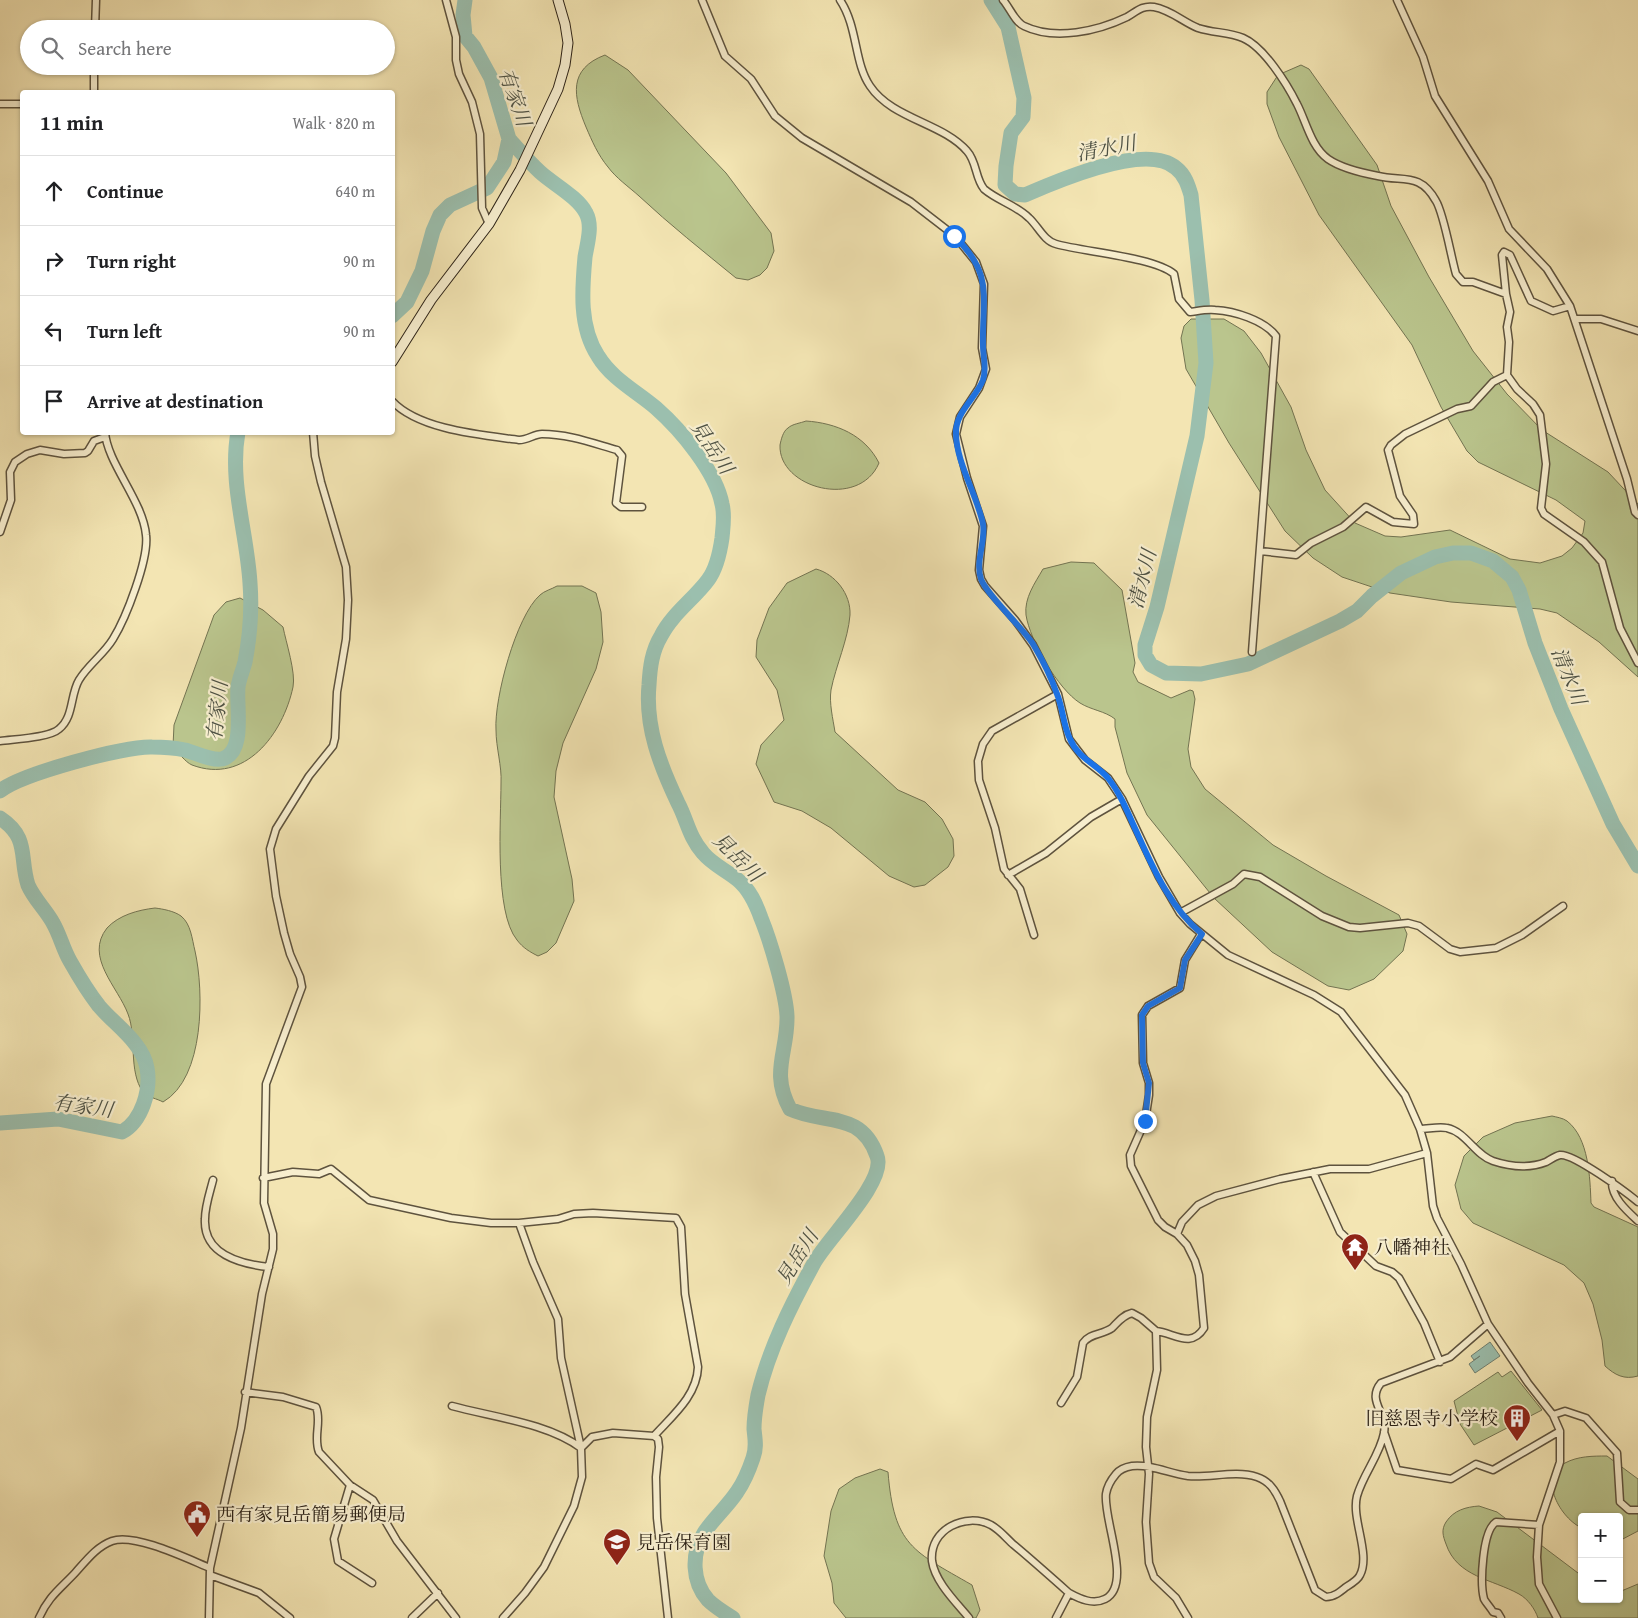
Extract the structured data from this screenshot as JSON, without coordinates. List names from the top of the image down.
{
  "water": ["有家川", "清水川", "見岳川"],
  "places": {
    "temple": ["八幡神社"],
    "building": ["旧慈恩寺小学校"],
    "public building": ["西有家見岳簡易郵便局"],
    "school or university": ["見岳保育園"]
  },
  "page": {
    "search": "Search here",
    "heading": ["11 min", "Walk · 820 m"],
    "list": [
      ["Continue", "640 m"],
      ["Turn right", "90 m"],
      ["Turn left", "90 m"],
      "Arrive at destination"
    ],
    "map_buttons": ["+", "−"]
  }
}
